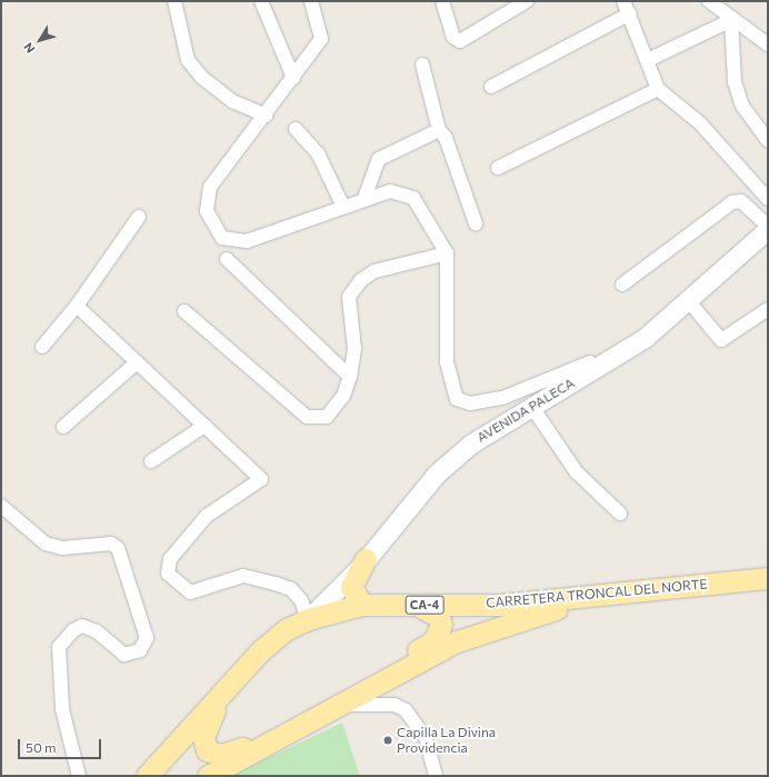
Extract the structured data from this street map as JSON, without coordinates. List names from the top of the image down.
{
  "streets": {
    "main road": ["AVENIDA PALECA", "CARRETERA TRONCAL DEL NORTE", "CA-4"]
  },
  "crossings": [
    ["AVENIDA PALECA", "CARRETERA TRONCAL DEL NORTE"]
  ],
  "places": ["Capilla La Divina Providencia"],
  "scale_bar": "50 m",
  "north": "bottom left"
}
